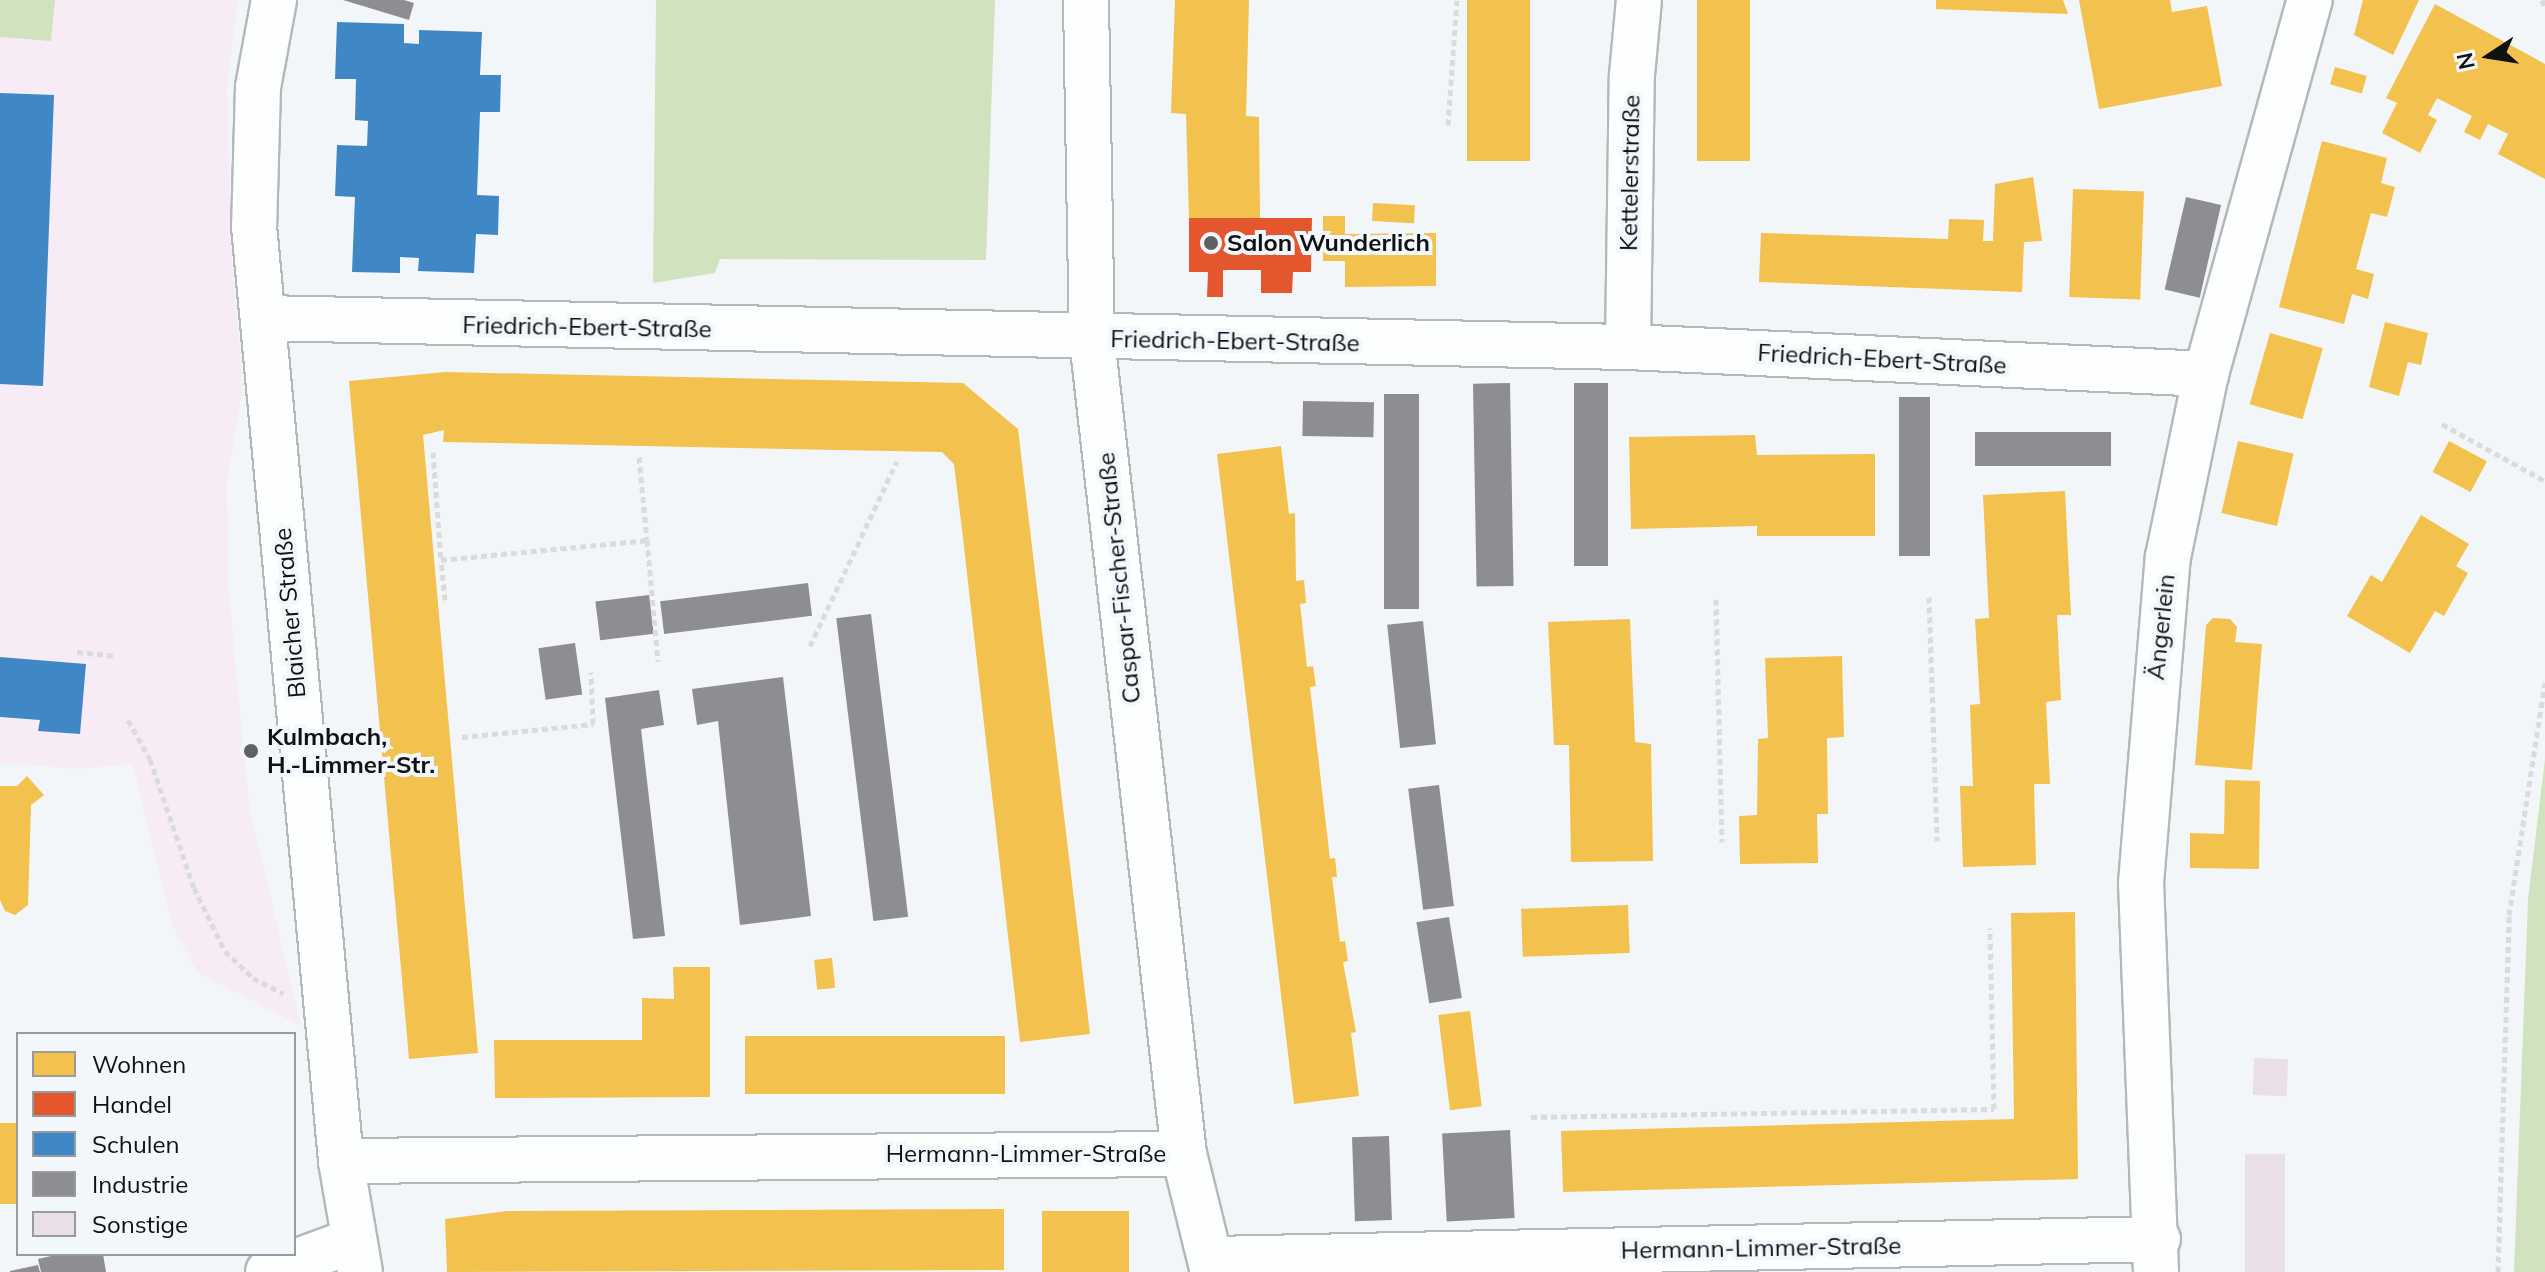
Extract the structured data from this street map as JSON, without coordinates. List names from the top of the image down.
{
  "streets": {
    "street": [
      "Kettelerstraße",
      "Friedrich-Ebert-Straße",
      "Caspar-Fischer-Straße",
      "Blaicher Straße",
      "Ängerlein",
      "Hermann-Limmer-Straße"
    ]
  },
  "crossings": [
    ["Kettelerstraße", "Friedrich-Ebert-Straße"],
    ["Friedrich-Ebert-Straße", "Caspar-Fischer-Straße"],
    ["Friedrich-Ebert-Straße", "Blaicher Straße"],
    ["Friedrich-Ebert-Straße", "Ängerlein"],
    ["Caspar-Fischer-Straße", "Hermann-Limmer-Straße"],
    ["Blaicher Straße", "Hermann-Limmer-Straße"],
    ["Ängerlein", "Hermann-Limmer-Straße"]
  ],
  "places": ["Salon Wunderlich", "Kulmbach, H.-Limmer-Str."],
  "legend": [
    "Wohnen",
    "Handel",
    "Schulen",
    "Industrie",
    "Sonstige"
  ],
  "north": "left"
}
